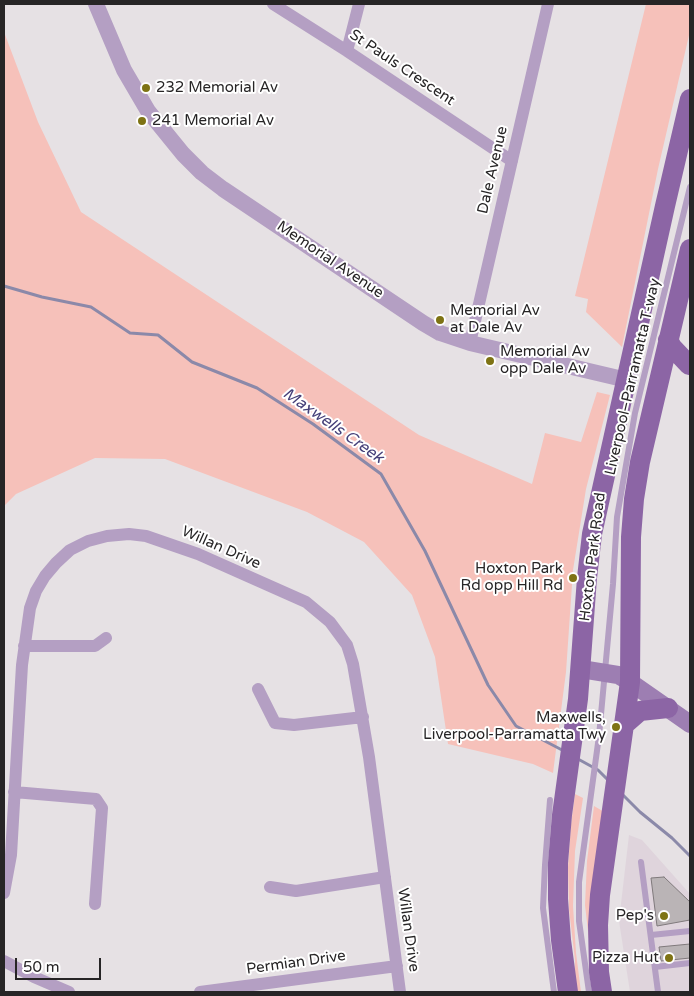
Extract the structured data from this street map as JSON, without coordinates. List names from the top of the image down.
{
  "streets": {
    "main road": ["Hoxton Park Road"],
    "street": [
      "St Pauls Crescent",
      "Dale Avenue",
      "Memorial Avenue",
      "Willan Drive",
      "Permian Drive"
    ],
    "lane": ["Liverpool–Parramatta T-way"]
  },
  "crossings": [
    ["St Pauls Crescent", "Dale Avenue"],
    ["Dale Avenue", "Memorial Avenue"],
    ["Memorial Avenue", "Liverpool–Parramatta T-way"],
    ["Memorial Avenue", "Hoxton Park Road"],
    ["Liverpool–Parramatta T-way", "Hoxton Park Road"],
    ["Willan Drive", "Permian Drive"]
  ],
  "water": ["Maxwells Creek"],
  "places": [
    "232 Memorial Av",
    "241 Memorial Av",
    "Memorial Av at Dale Av",
    "Memorial Av opp Dale Av",
    "Hoxton Park Rd opp Hill Rd",
    "Maxwells, Liverpool-Parramatta Twy",
    "Pep's",
    "Pizza Hut"
  ],
  "scale_bar": "50 m"
}
